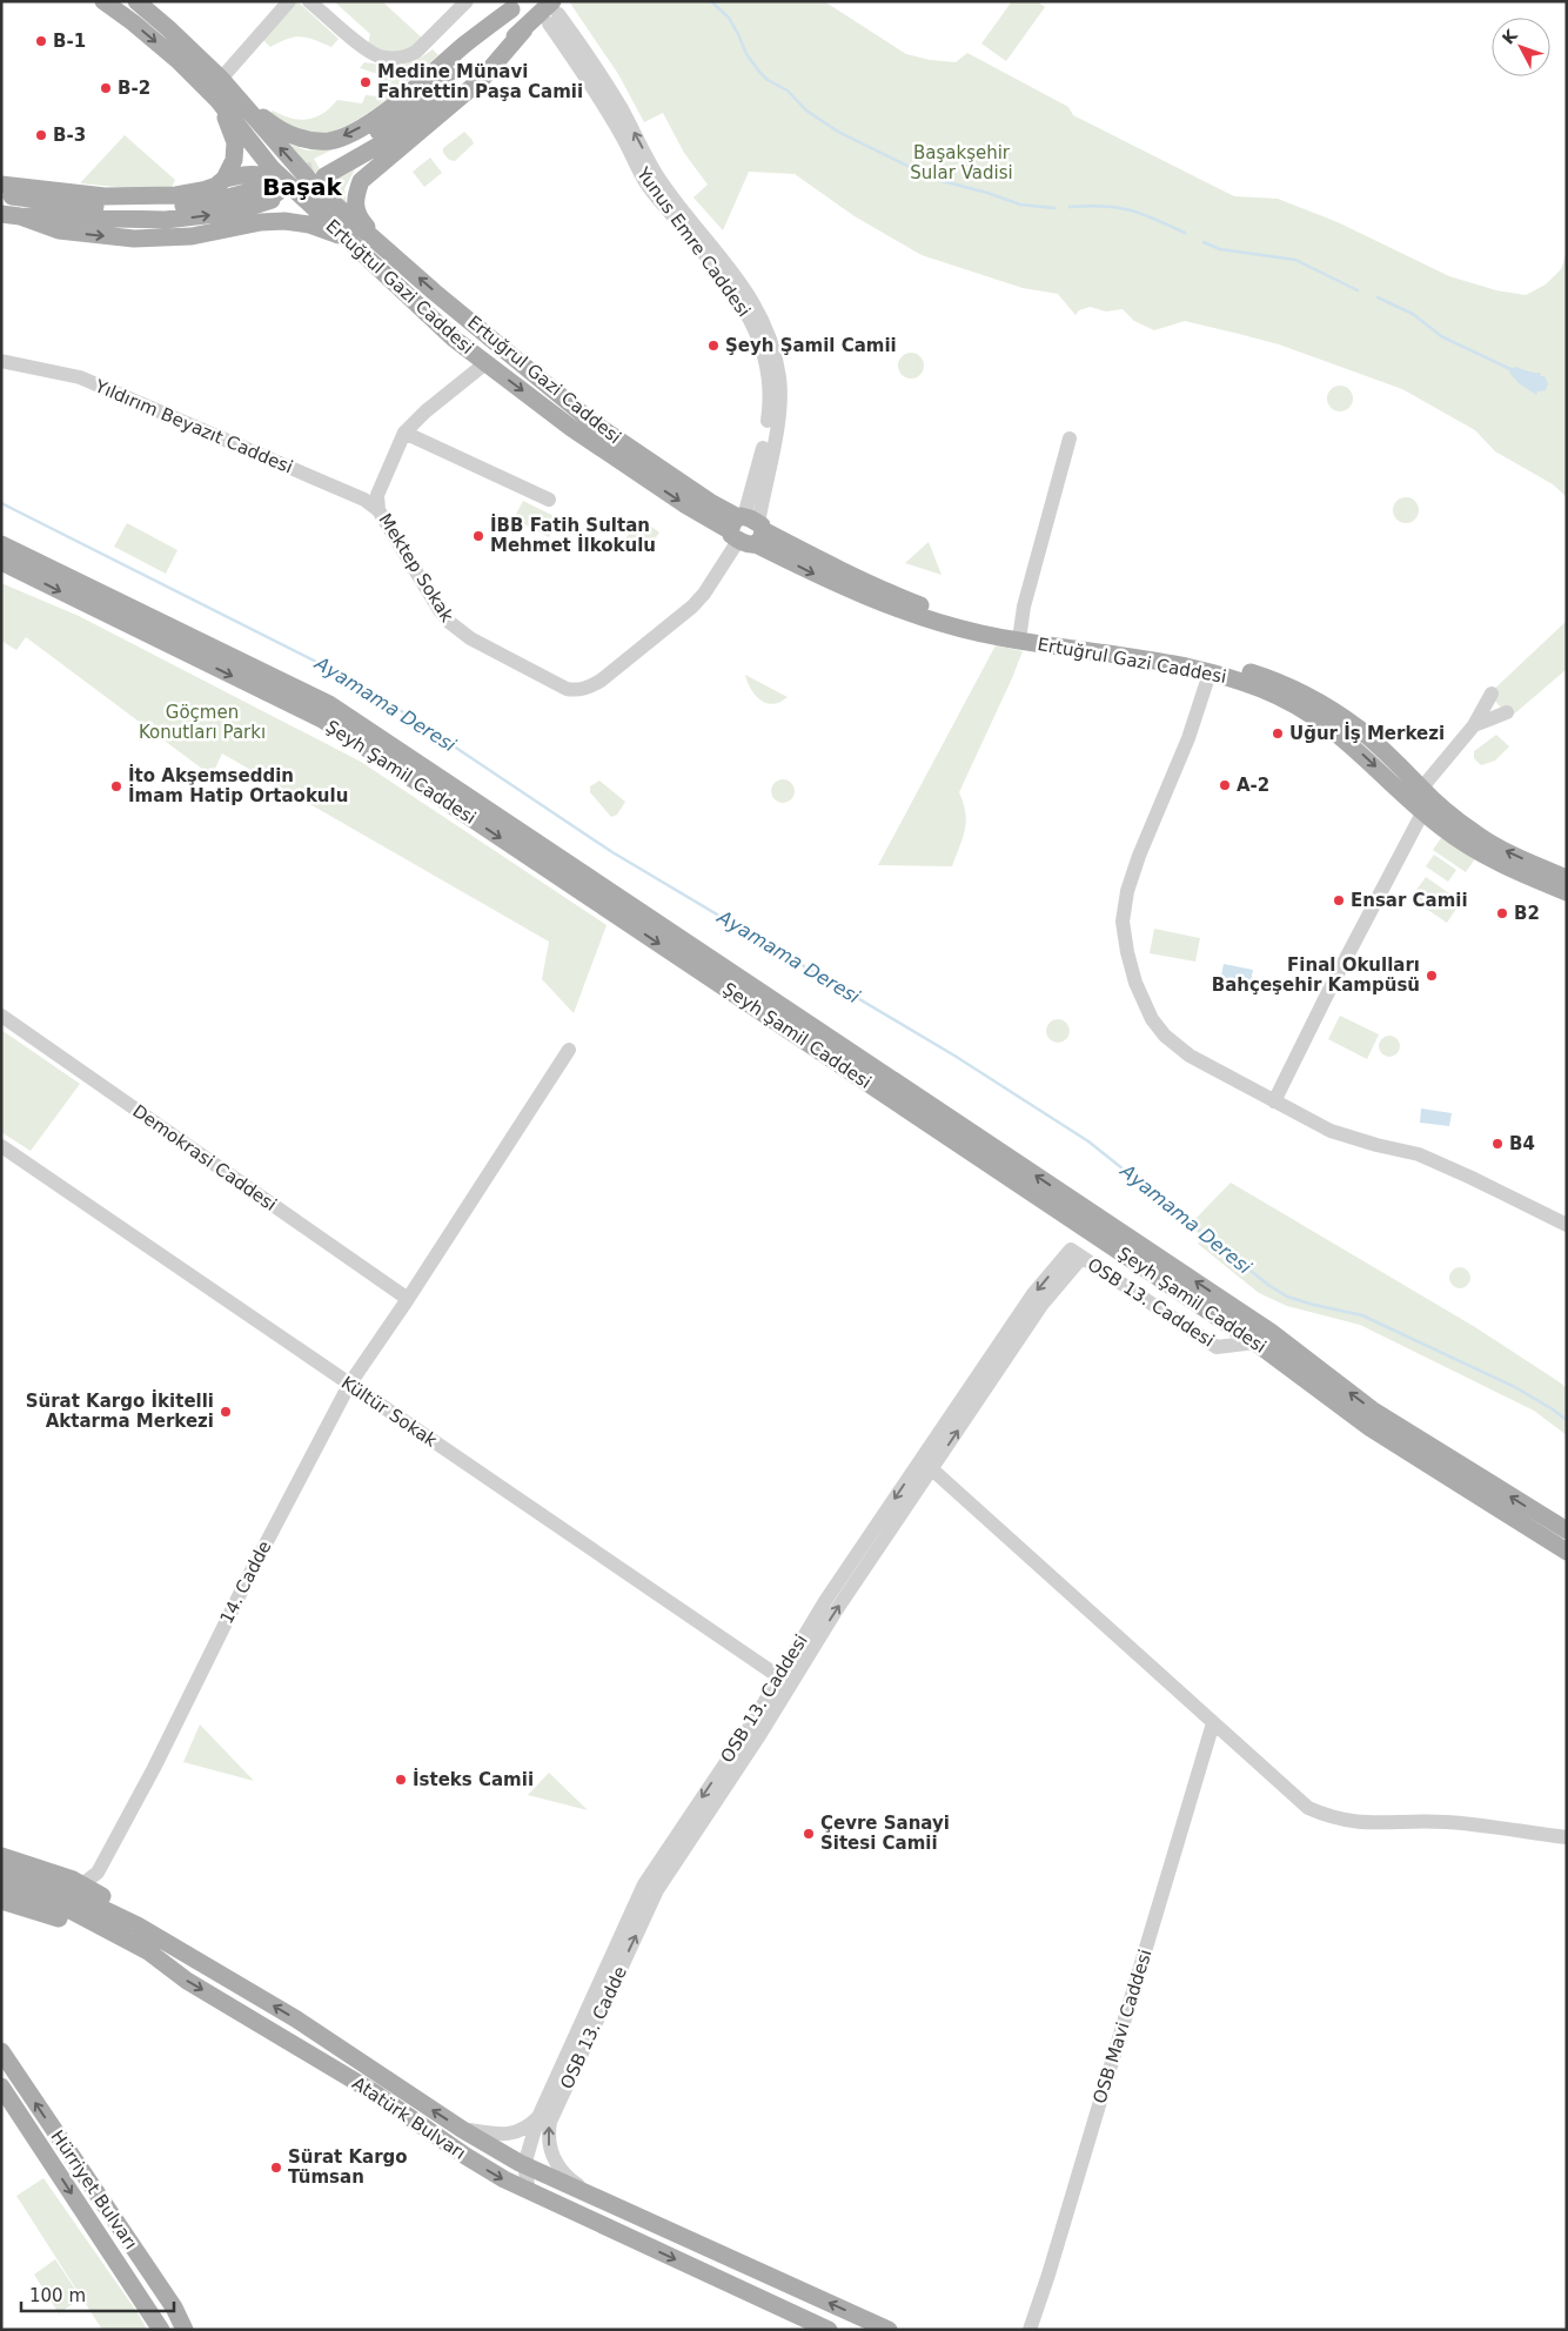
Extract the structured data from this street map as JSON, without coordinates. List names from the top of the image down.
{
  "streets": {
    "main road": [
      "Ertuğtul Gazi Caddesi",
      "Ertuğrul Gazi Caddesi",
      "Şeyh Şamil Caddesi",
      "Atatürk Bulvarı",
      "Hürriyet Bulvarı"
    ],
    "street": [
      "Yunus Emre Caddesi",
      "Yıldırım Beyazıt Caddesi",
      "Mektep Sokak",
      "Demokrasi Caddesi",
      "OSB 13. Caddesi",
      "Kültür Sokak",
      "14. Cadde",
      "OSB Mavi Caddesi",
      "OSB 13. Cadde"
    ]
  },
  "crossings": [
    ["Yunus Emre Caddesi", "Ertuğtul Gazi Caddesi"],
    ["Yunus Emre Caddesi", "Ertuğrul Gazi Caddesi"],
    ["Yunus Emre Caddesi", "Mektep Sokak"],
    ["Ertuğtul Gazi Caddesi", "Ertuğrul Gazi Caddesi"],
    ["Ertuğtul Gazi Caddesi", "Mektep Sokak"],
    ["Ertuğrul Gazi Caddesi", "Mektep Sokak"],
    ["Yıldırım Beyazıt Caddesi", "Mektep Sokak"],
    ["Şeyh Şamil Caddesi", "OSB 13. Caddesi"],
    ["Demokrasi Caddesi", "14. Cadde"],
    ["OSB 13. Caddesi", "Kültür Sokak"],
    ["OSB 13. Caddesi", "OSB 13. Cadde"],
    ["Kültür Sokak", "14. Cadde"]
  ],
  "one_way": ["Ertuğtul Gazi Caddesi"],
  "districts": ["Başak"],
  "water": ["Ayamama Deresi"],
  "parks": ["Başakşehir Sular Vadisi", "Göçmen Konutları Parkı"],
  "places": [
    "B-1",
    "Medine Münavi Fahrettin Paşa Camii",
    "B-2",
    "B-3",
    "Şeyh Şamil Camii",
    "İBB Fatih Sultan Mehmet İlkokulu",
    "Uğur İş Merkezi",
    "A-2",
    "İto Akşemseddin İmam Hatip Ortaokulu",
    "Ensar Camii",
    "B2",
    "Final Okulları Bahçeşehir Kampüsü",
    "B4",
    "Sürat Kargo İkitelli Aktarma Merkezi",
    "İsteks Camii",
    "Çevre Sanayi Sitesi Camii",
    "Sürat Kargo Tümsan"
  ],
  "scale_bar": "100 m",
  "north": "top left"
}
